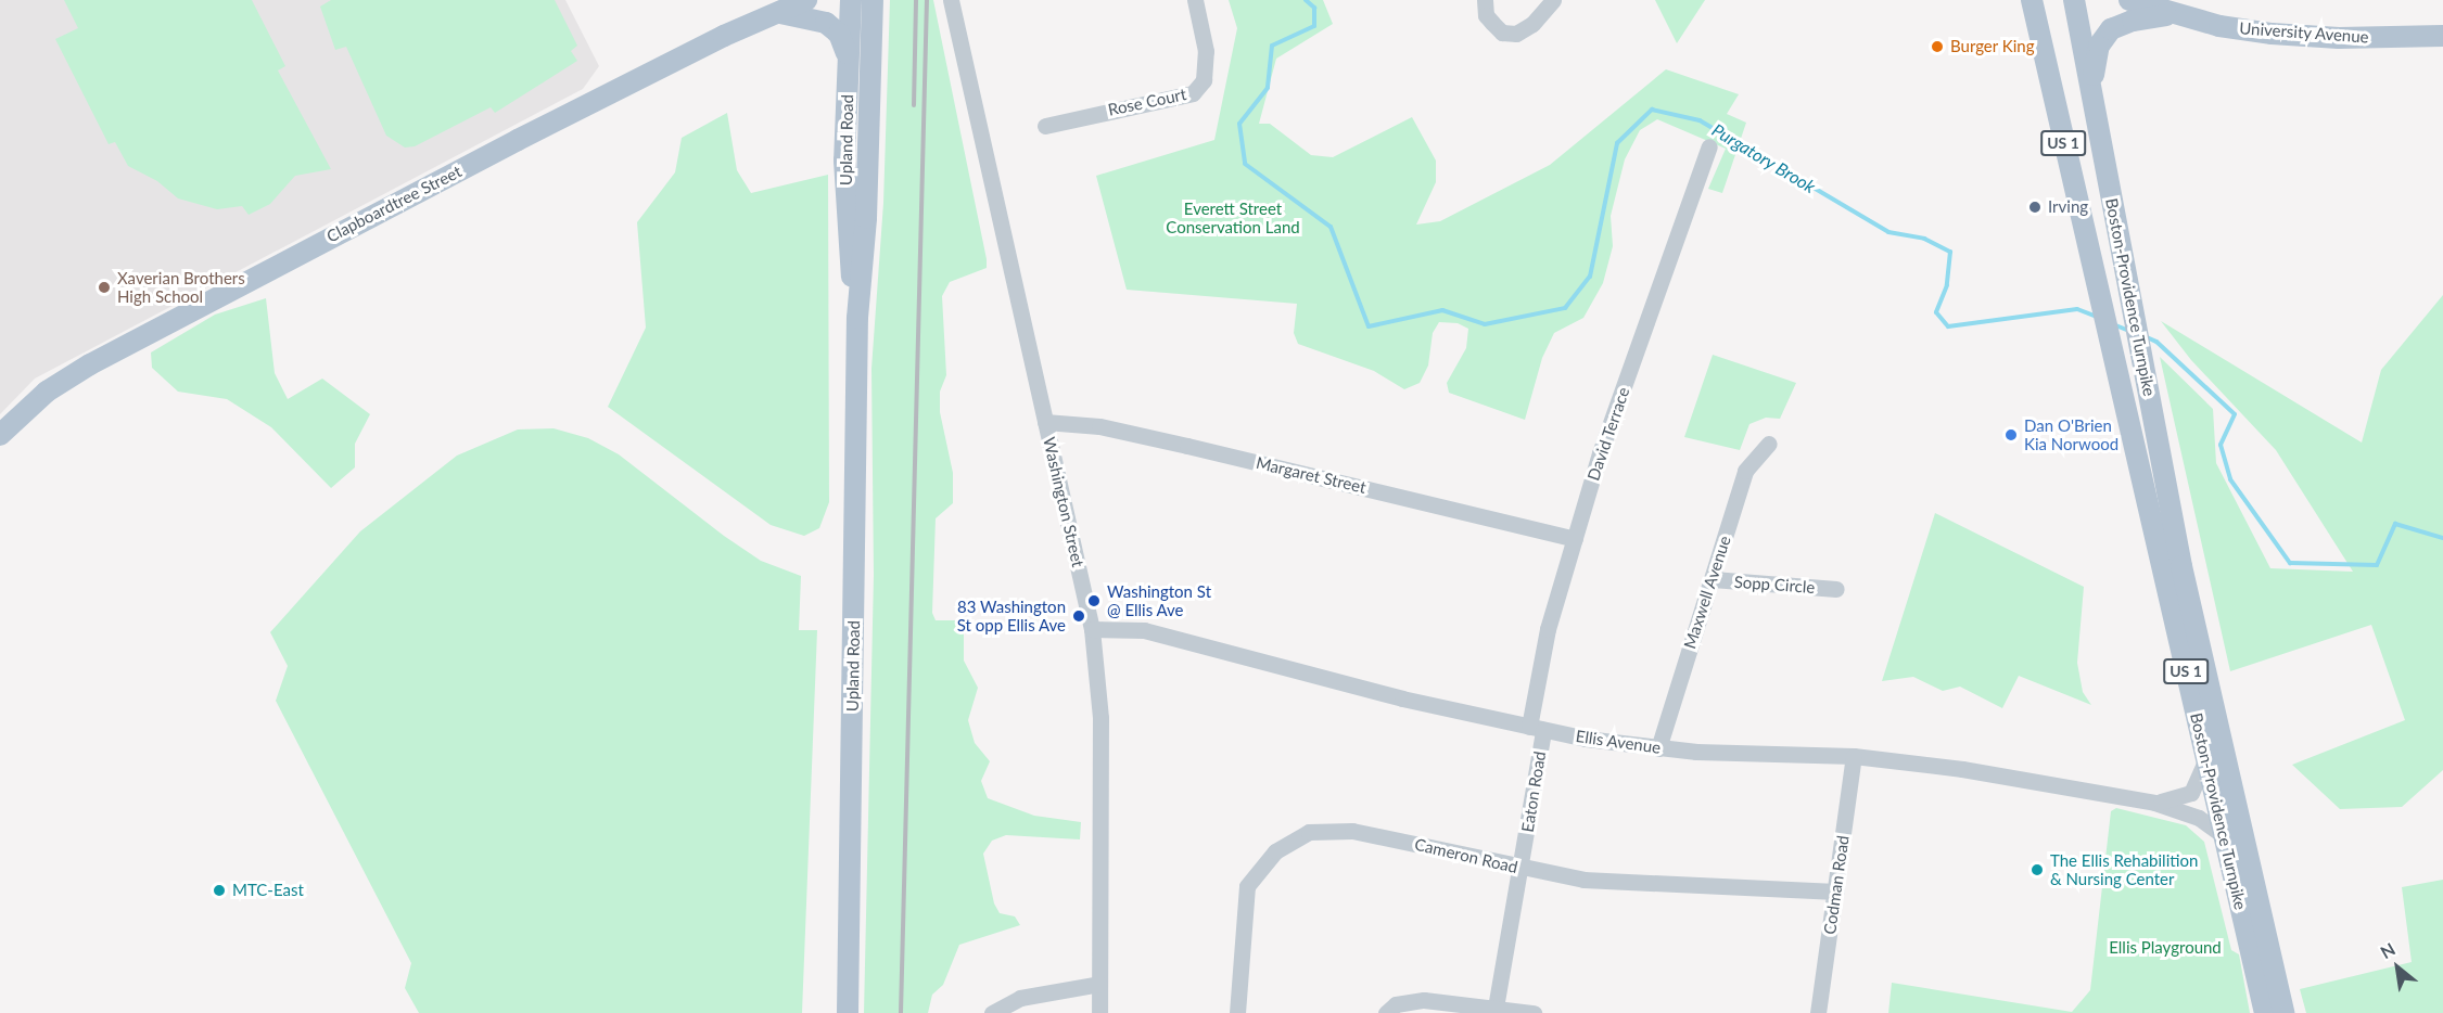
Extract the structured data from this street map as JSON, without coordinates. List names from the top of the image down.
{
  "streets": {
    "main road": [
      "University Avenue",
      "Upland Road",
      "US 1",
      "Clapboardtree Street",
      "Boston-Providence Turnpike"
    ],
    "street": [
      "Rose Court",
      "David Terrace",
      "Margaret Street",
      "Washington Street",
      "Sopp Circle",
      "Maxwell Avenue",
      "Ellis Avenue",
      "Eaton Road",
      "Cameron Road",
      "Codman Road"
    ]
  },
  "crossings": [
    ["Boston-Providence Turnpike", "Ellis Avenue"],
    ["David Terrace", "Margaret Street"],
    ["David Terrace", "Ellis Avenue"],
    ["David Terrace", "Eaton Road"],
    ["Margaret Street", "Washington Street"],
    ["Washington Street", "Ellis Avenue"],
    ["Sopp Circle", "Maxwell Avenue"],
    ["Maxwell Avenue", "Ellis Avenue"],
    ["Ellis Avenue", "Eaton Road"],
    ["Ellis Avenue", "Codman Road"],
    ["Eaton Road", "Cameron Road"],
    ["Cameron Road", "Codman Road"]
  ],
  "water": ["Purgatory Brook"],
  "parks": ["Everett Street Conservation Land", "Ellis Playground"],
  "places": [
    "Burger King",
    "Irving",
    "Xaverian Brothers High School",
    "Dan O'Brien Kia Norwood",
    "Washington St @ Ellis Ave",
    "83 Washington St opp Ellis Ave",
    "The Ellis Rehabilition & Nursing Center",
    "MTC-East"
  ],
  "north": "top left"
}
